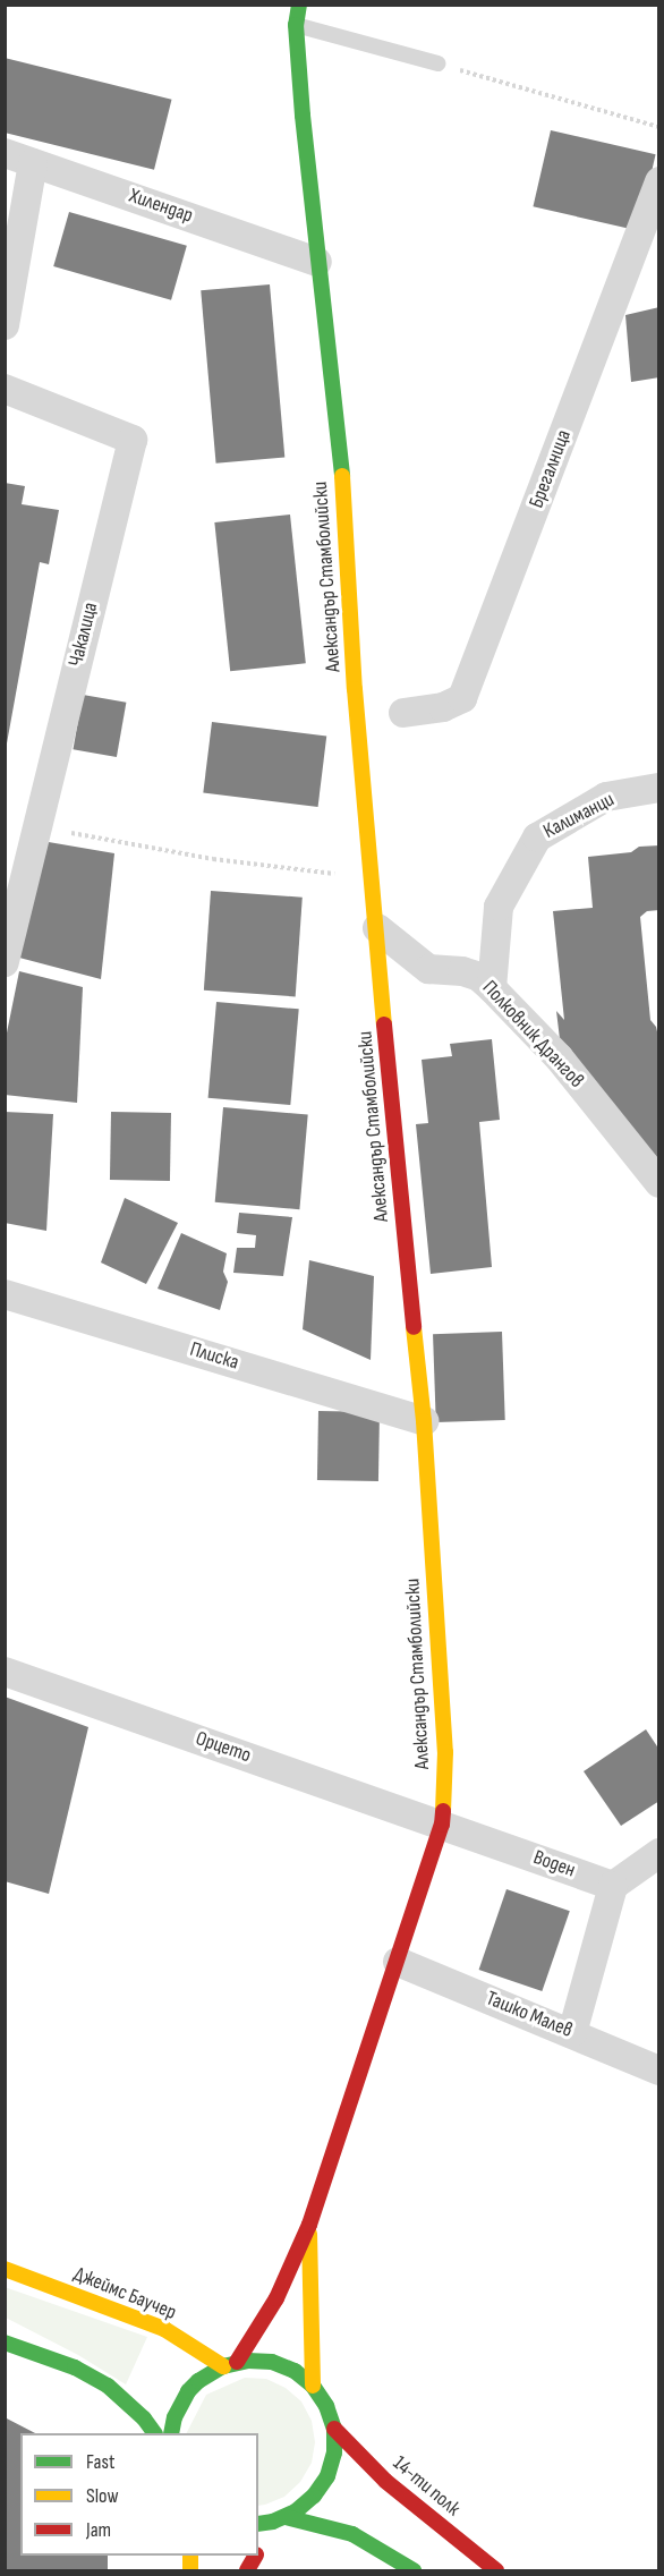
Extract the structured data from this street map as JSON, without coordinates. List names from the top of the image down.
{
  "streets": {
    "street": [
      "Хилендар",
      "Брегалница",
      "Александър Стамболийски",
      "Чакалица",
      "Калиманци",
      "Полковник Дрангов",
      "Плиска",
      "Орцето",
      "Воден",
      "Ташко Малев",
      "Джеймс Баучер",
      "14-ти полк"
    ]
  },
  "crossings": [
    ["Хилендар", "Александър Стамболийски"],
    ["Александър Стамболийски", "Полковник Дрангов"],
    ["Александър Стамболийски", "Плиска"],
    ["Александър Стамболийски", "Орцето"],
    ["Александър Стамболийски", "Воден"],
    ["Александър Стамболийски", "Ташко Малев"],
    ["Александър Стамболийски", "Джеймс Баучер"],
    ["Калиманци", "Полковник Дрангов"],
    ["Орцето", "Воден"]
  ],
  "legend": ["Fast", "Slow", "Jam"]
}
